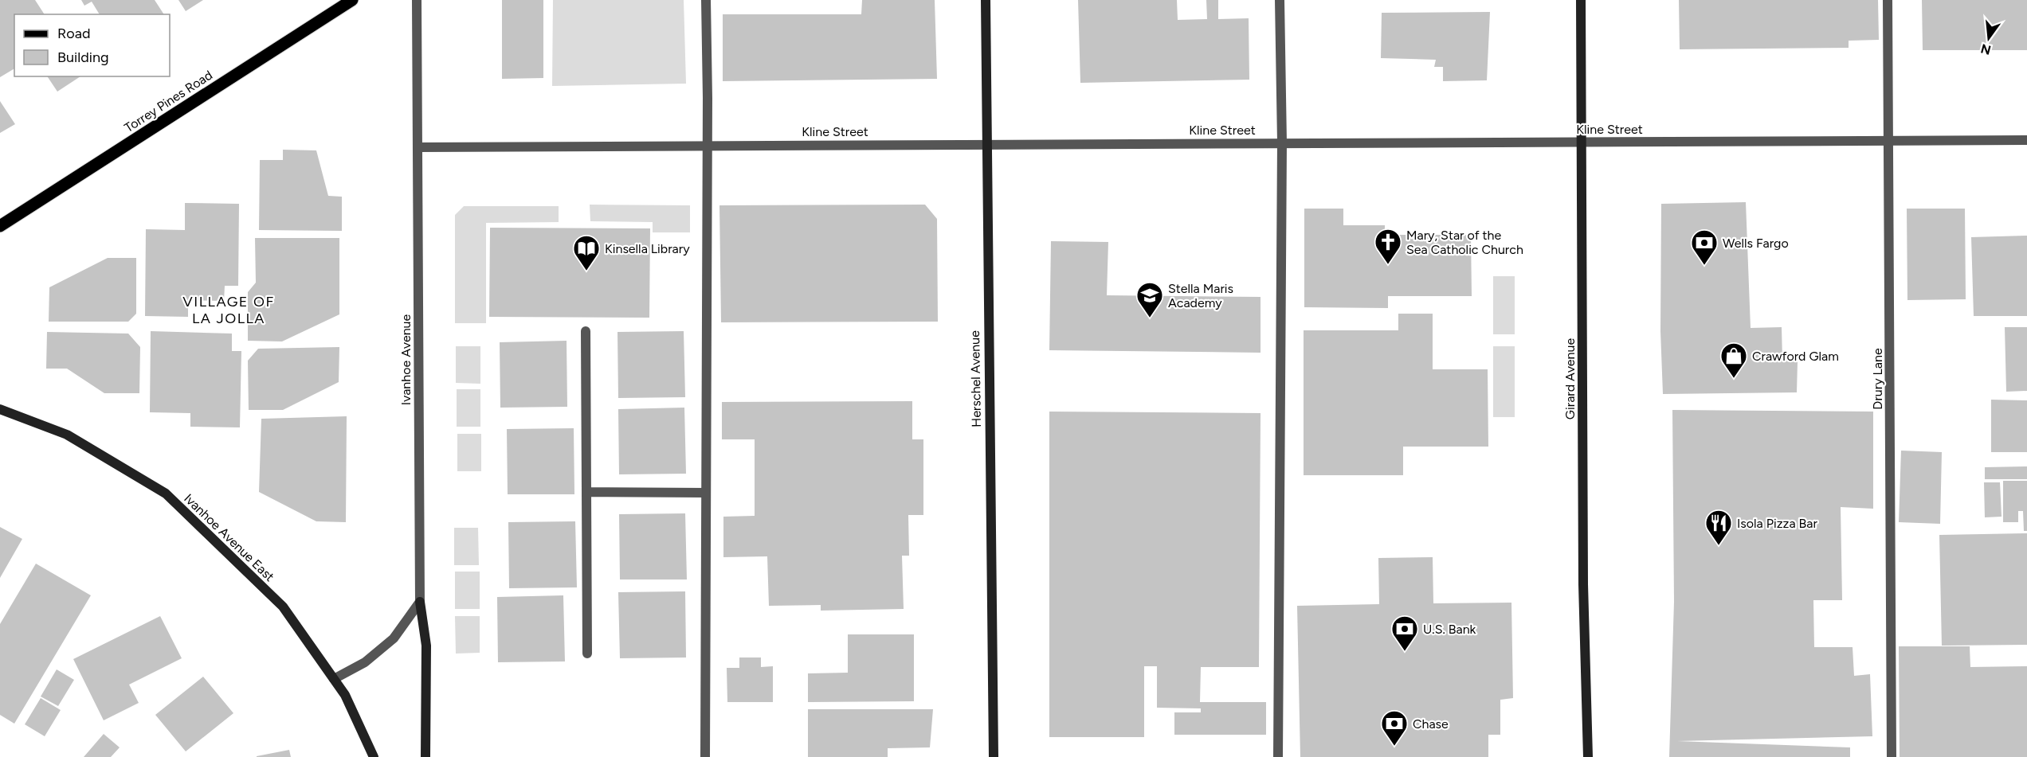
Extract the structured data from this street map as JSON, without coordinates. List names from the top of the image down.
{
  "streets": {
    "main road": ["Torrey Pines Road"],
    "street": [
      "Kline Street",
      "Ivanhoe Avenue",
      "Herschel Avenue",
      "Girard Avenue",
      "Drury Lane",
      "Ivanhoe Avenue East"
    ]
  },
  "crossings": [
    ["Kline Street", "Ivanhoe Avenue"],
    ["Kline Street", "Herschel Avenue"],
    ["Kline Street", "Girard Avenue"],
    ["Kline Street", "Drury Lane"]
  ],
  "districts": ["VILLAGE OF LA JOLLA"],
  "places": {
    "church": ["Mary, Star of the Sea Catholic Church"],
    "bank": ["Wells Fargo", "U.S. Bank", "Chase"],
    "library": ["Kinsella Library"],
    "school or university": ["Stella Maris Academy"],
    "shop": ["Crawford Glam"],
    "restaurant": ["Isola Pizza Bar"]
  },
  "legend": ["Road", "Building"],
  "north": "bottom"
}
